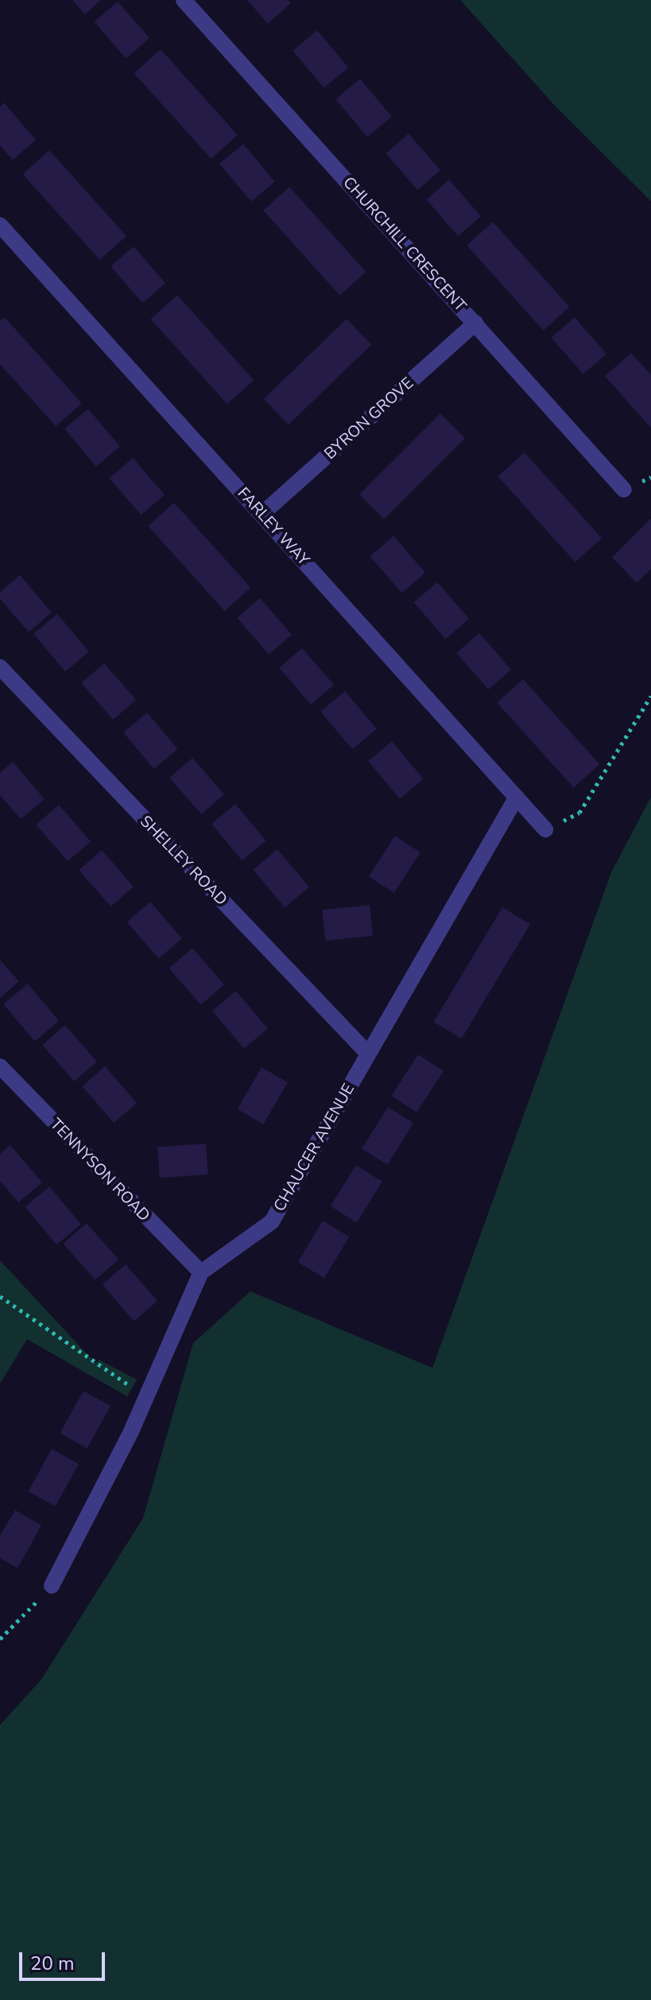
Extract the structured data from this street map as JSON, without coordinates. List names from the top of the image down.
{
  "streets": {
    "street": [
      "CHURCHILL CRESCENT",
      "BYRON GROVE",
      "FARLEY WAY",
      "SHELLEY ROAD",
      "CHAUCER AVENUE",
      "TENNYSON ROAD"
    ]
  },
  "crossings": [
    ["CHURCHILL CRESCENT", "BYRON GROVE"],
    ["BYRON GROVE", "FARLEY WAY"],
    ["FARLEY WAY", "CHAUCER AVENUE"],
    ["SHELLEY ROAD", "CHAUCER AVENUE"],
    ["CHAUCER AVENUE", "TENNYSON ROAD"]
  ],
  "scale_bar": "20 m"
}
